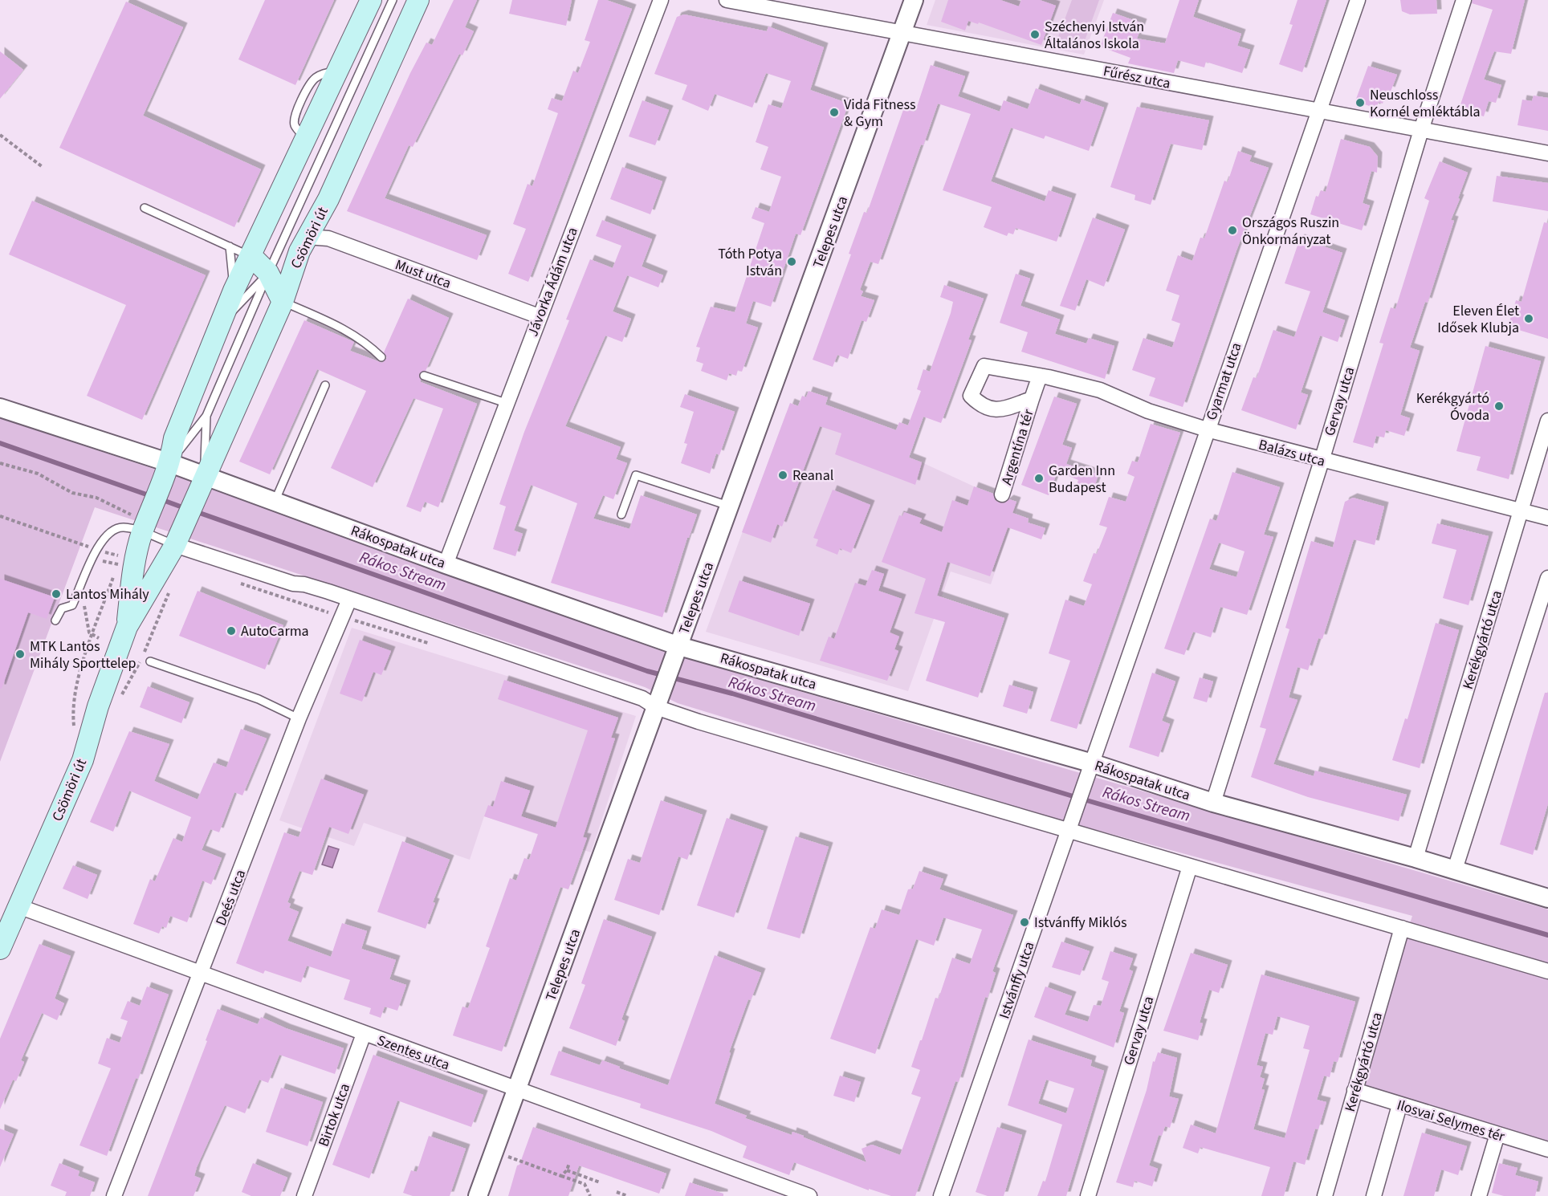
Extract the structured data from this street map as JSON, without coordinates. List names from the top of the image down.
{
  "streets": {
    "main road": ["Csömöri út"],
    "street": [
      "Fűrész utca",
      "Telepes utca",
      "Must utca",
      "Jávorka Ádám utca",
      "Gyarmat utca",
      "Gervay utca",
      "Argentína tér",
      "Balázs utca",
      "Rákospatak utca",
      "Kerékgyártó utca",
      "Deés utca",
      "Istvánffy utca",
      "Szentes utca",
      "Birtok utca",
      "Ilosvai Selymes tér"
    ]
  },
  "crossings": [
    ["Fűrész utca", "Telepes utca"],
    ["Fűrész utca", "Gyarmat utca"],
    ["Fűrész utca", "Gervay utca"],
    ["Telepes utca", "Rákospatak utca"],
    ["Telepes utca", "Szentes utca"],
    ["Csömöri út", "Must utca"],
    ["Csömöri út", "Rákospatak utca"],
    ["Csömöri út", "Szentes utca"],
    ["Must utca", "Jávorka Ádám utca"],
    ["Jávorka Ádám utca", "Rákospatak utca"],
    ["Gyarmat utca", "Balázs utca"],
    ["Gyarmat utca", "Rákospatak utca"],
    ["Gyarmat utca", "Istvánffy utca"],
    ["Gervay utca", "Balázs utca"],
    ["Gervay utca", "Rákospatak utca"],
    ["Argentína tér", "Balázs utca"],
    ["Balázs utca", "Kerékgyártó utca"],
    ["Rákospatak utca", "Kerékgyártó utca"],
    ["Rákospatak utca", "Istvánffy utca"],
    ["Kerékgyártó utca", "Ilosvai Selymes tér"],
    ["Deés utca", "Szentes utca"],
    ["Szentes utca", "Birtok utca"]
  ],
  "water": ["Rákos Stream"],
  "places": [
    "Széchenyi István Általános Iskola",
    "Neuschloss Kornél emléktábla",
    "Vida Fitness & Gym",
    "Országos Ruszin Önkormányzat",
    "Tóth Potya István",
    "Eleven Élet Idősek Klubja",
    "Kerékgyártó Óvoda",
    "Reanal",
    "Garden Inn Budapest",
    "Lantos Mihály",
    "AutoCarma",
    "MTK Lantos Mihály Sporttelep",
    "Istvánffy Miklós"
  ]
}
